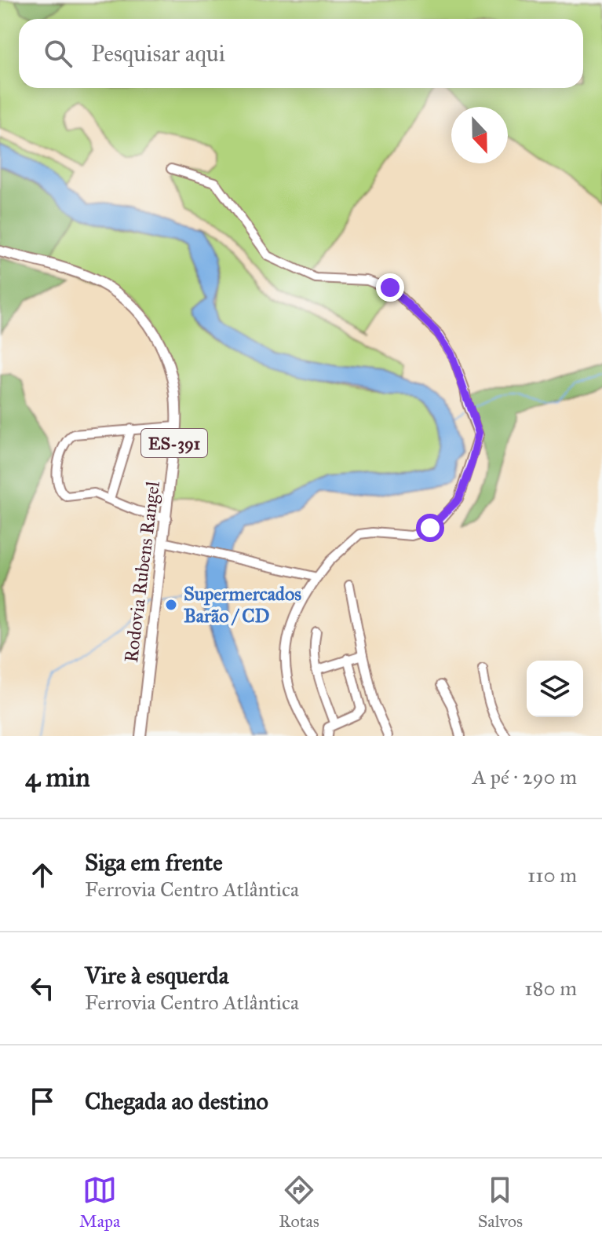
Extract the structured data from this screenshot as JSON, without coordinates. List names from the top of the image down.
{
  "streets": {
    "main road": ["ES-391", "Rodovia Rubens Rangel"]
  },
  "places": ["Supermercados Barão / CD"],
  "north": "bottom",
  "page": {
    "search": "Pesquisar aqui",
    "heading": ["4 min", "A pé · 290 m"],
    "list": [
      ["Siga em frente", "Ferrovia Centro Atlântica", "110 m"],
      ["Vire à esquerda", "Ferrovia Centro Atlântica", "180 m"],
      "Chegada ao destino"
    ],
    "nav": ["Mapa", "Rotas", "Salvos"]
  }
}
